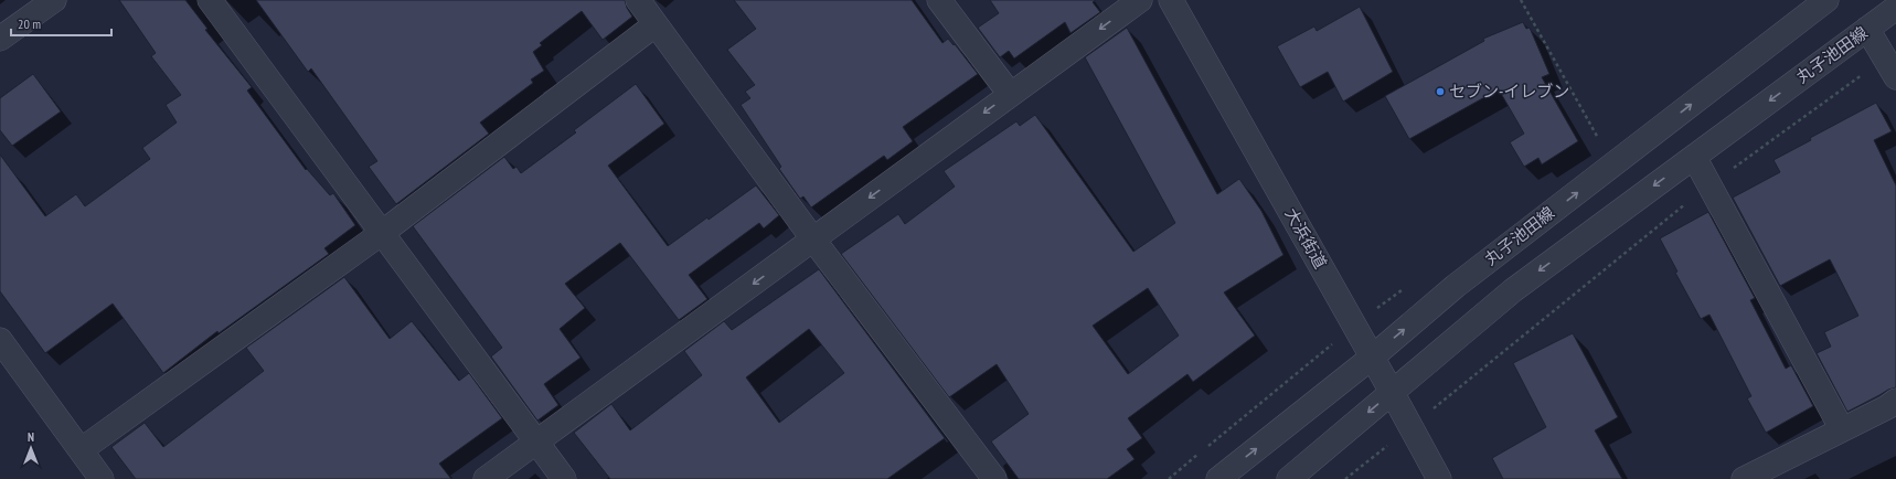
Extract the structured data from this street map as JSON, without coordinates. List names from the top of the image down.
{
  "streets": {
    "street": ["丸子池田線", "大浜街道"]
  },
  "crossings": [
    ["丸子池田線", "大浜街道"]
  ],
  "places": ["セブン-イレブン"],
  "scale_bar": "20 m",
  "north": "top"
}
